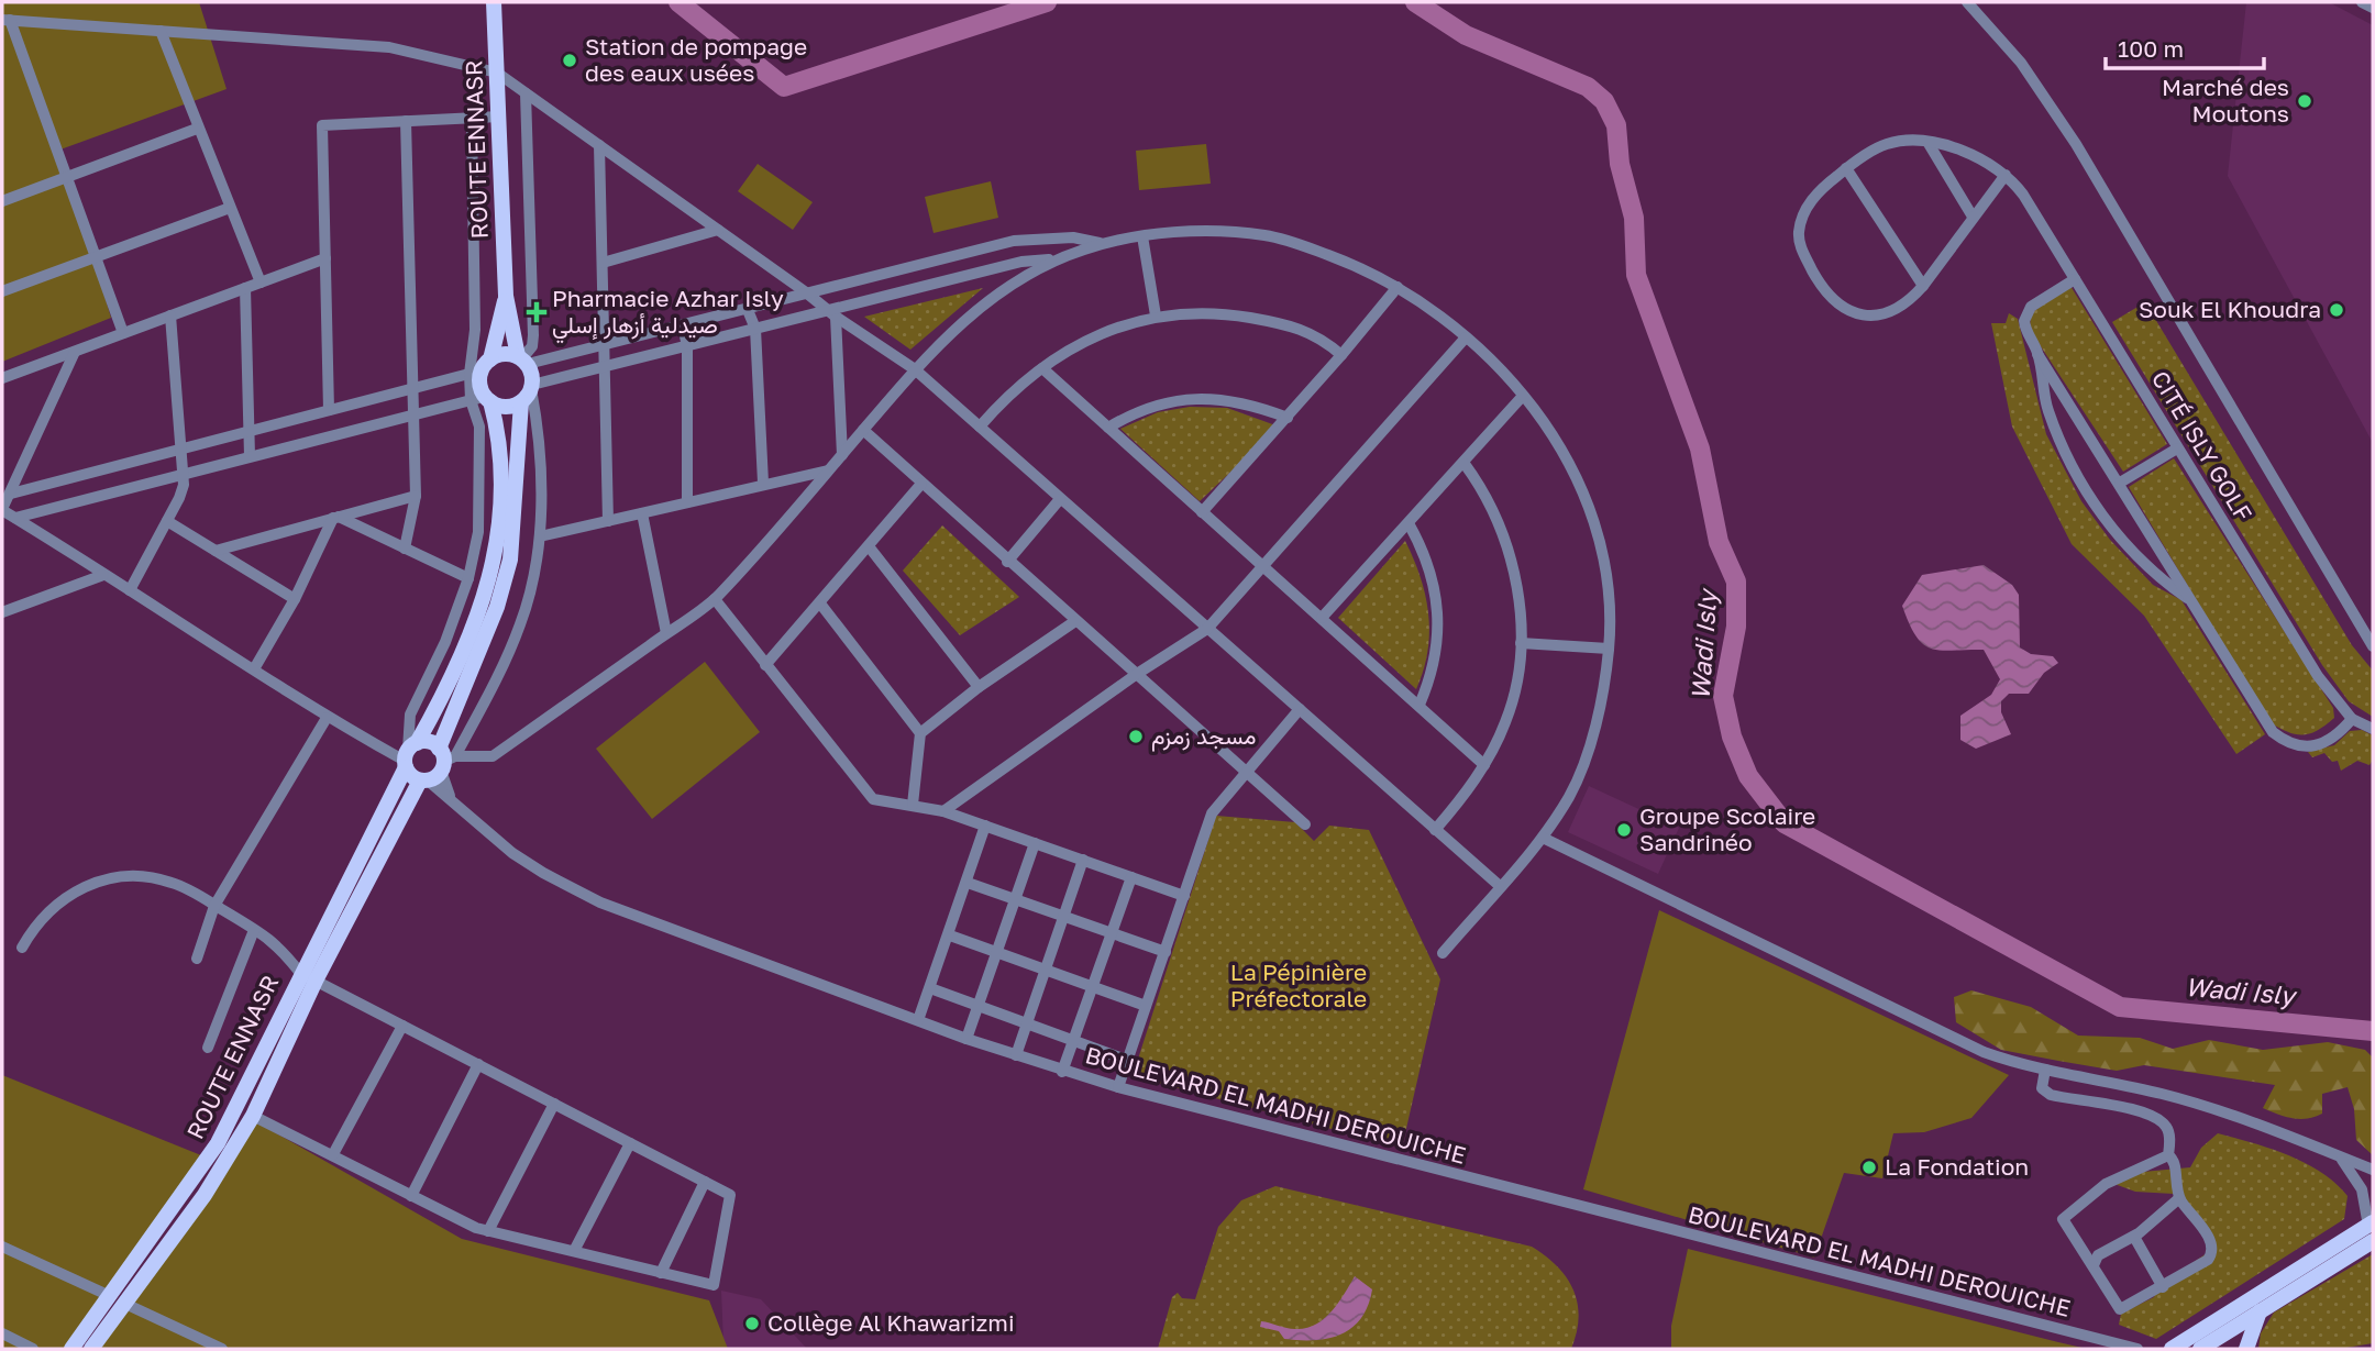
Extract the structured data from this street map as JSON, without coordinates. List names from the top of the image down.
{
  "streets": {
    "main road": ["ROUTE ENNASR"],
    "street": ["CITÉ ISLY GOLF", "BOULEVARD EL MADHI DEROUICHE"]
  },
  "crossings": [
    ["ROUTE ENNASR", "BOULEVARD EL MADHI DEROUICHE"]
  ],
  "water": ["Wadi Isly"],
  "parks": ["La Pépinière Préfectorale"],
  "places": {
    "other": [
      "Station de pompage des eaux usées",
      "Marché des Moutons",
      "Souk El Khoudra",
      "مسجد زمزم",
      "Groupe Scolaire Sandrinéo",
      "La Fondation",
      "Collège Al Khawarizmi"
    ],
    "health": ["Pharmacie Azhar Isly صيدلية أزهار إسلي"]
  },
  "scale_bar": "100 m"
}
